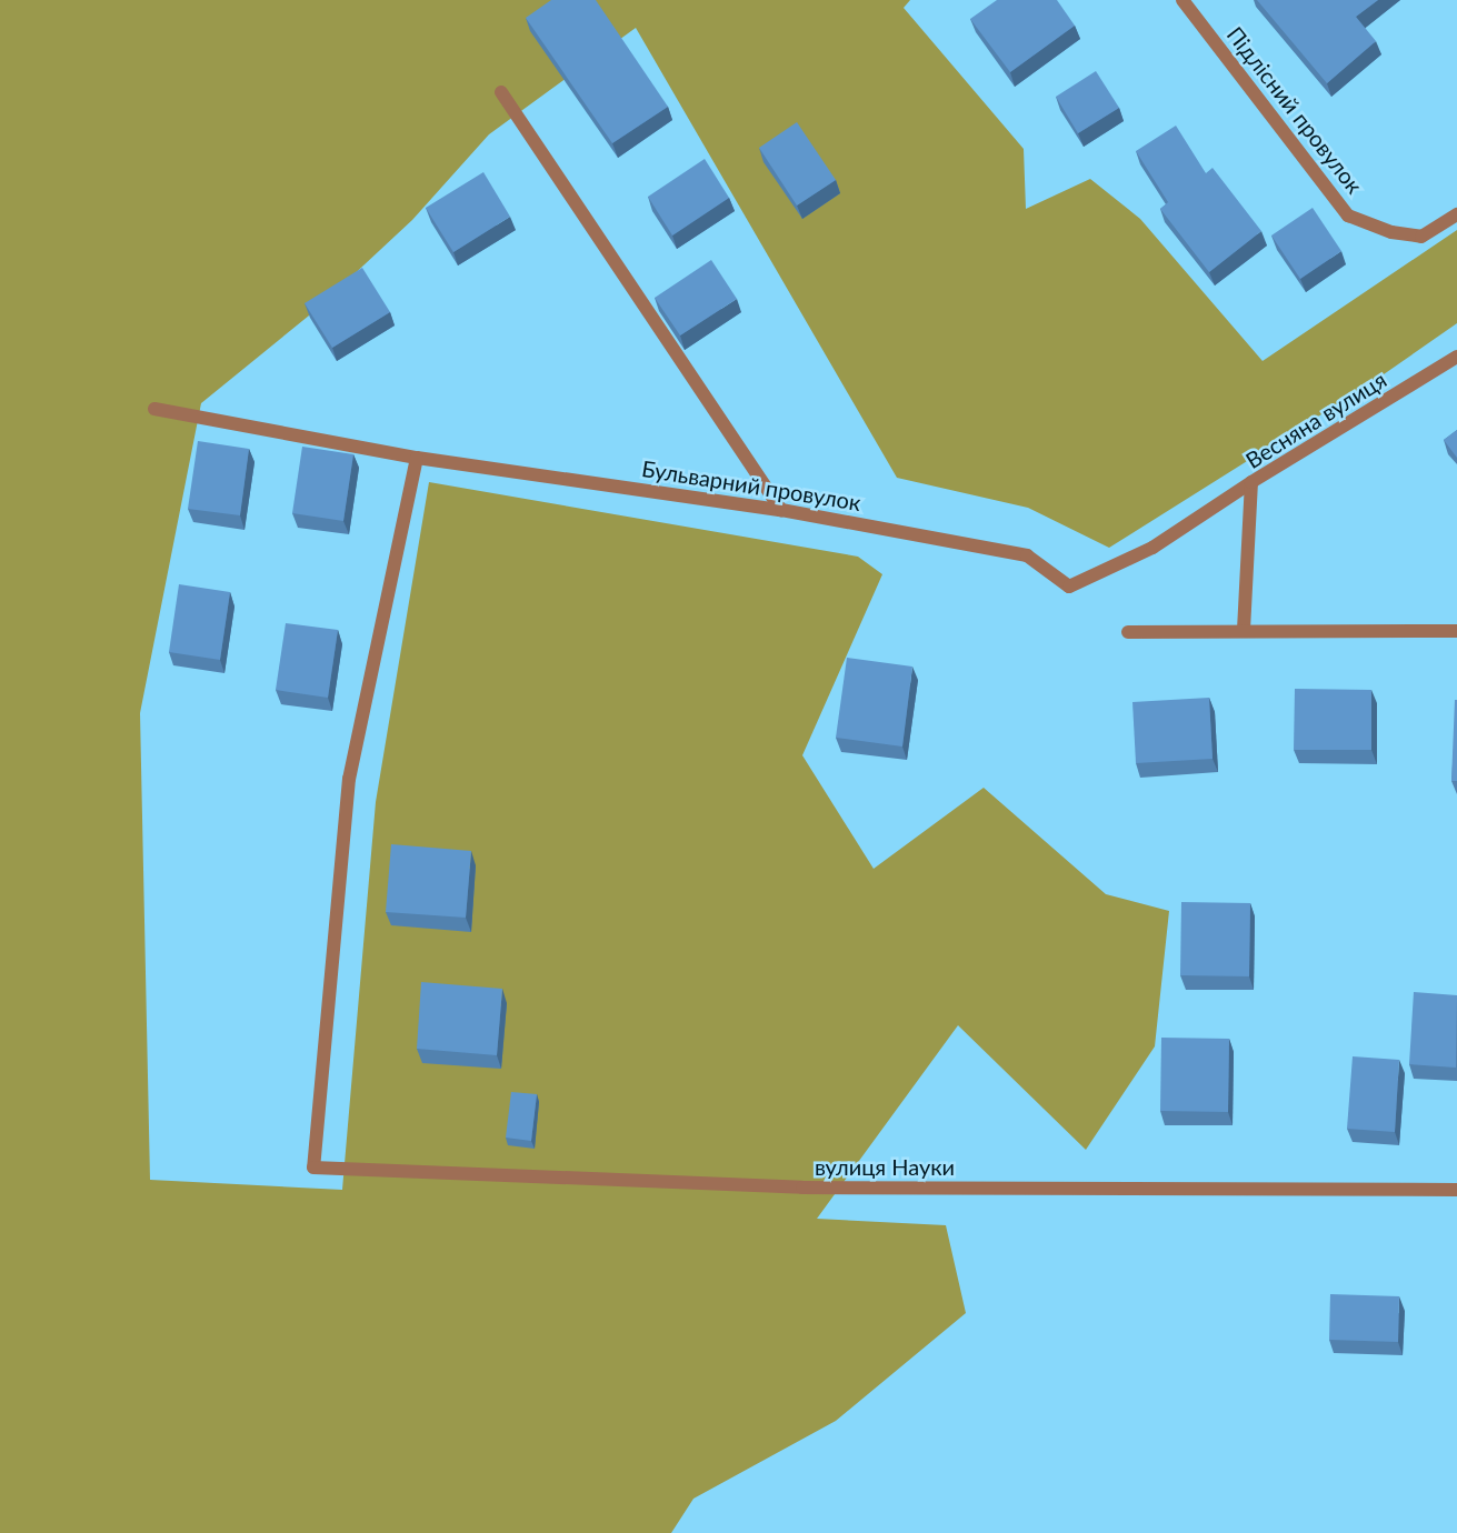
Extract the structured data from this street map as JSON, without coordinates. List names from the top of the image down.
{
  "streets": {
    "street": [
      "Підлісний провулок",
      "Весняна вулиця",
      "Бульварний провулок",
      "вулиця Науки"
    ]
  },
  "crossings": [
    ["Весняна вулиця", "Бульварний провулок"],
    ["Бульварний провулок", "вулиця Науки"]
  ]
}
